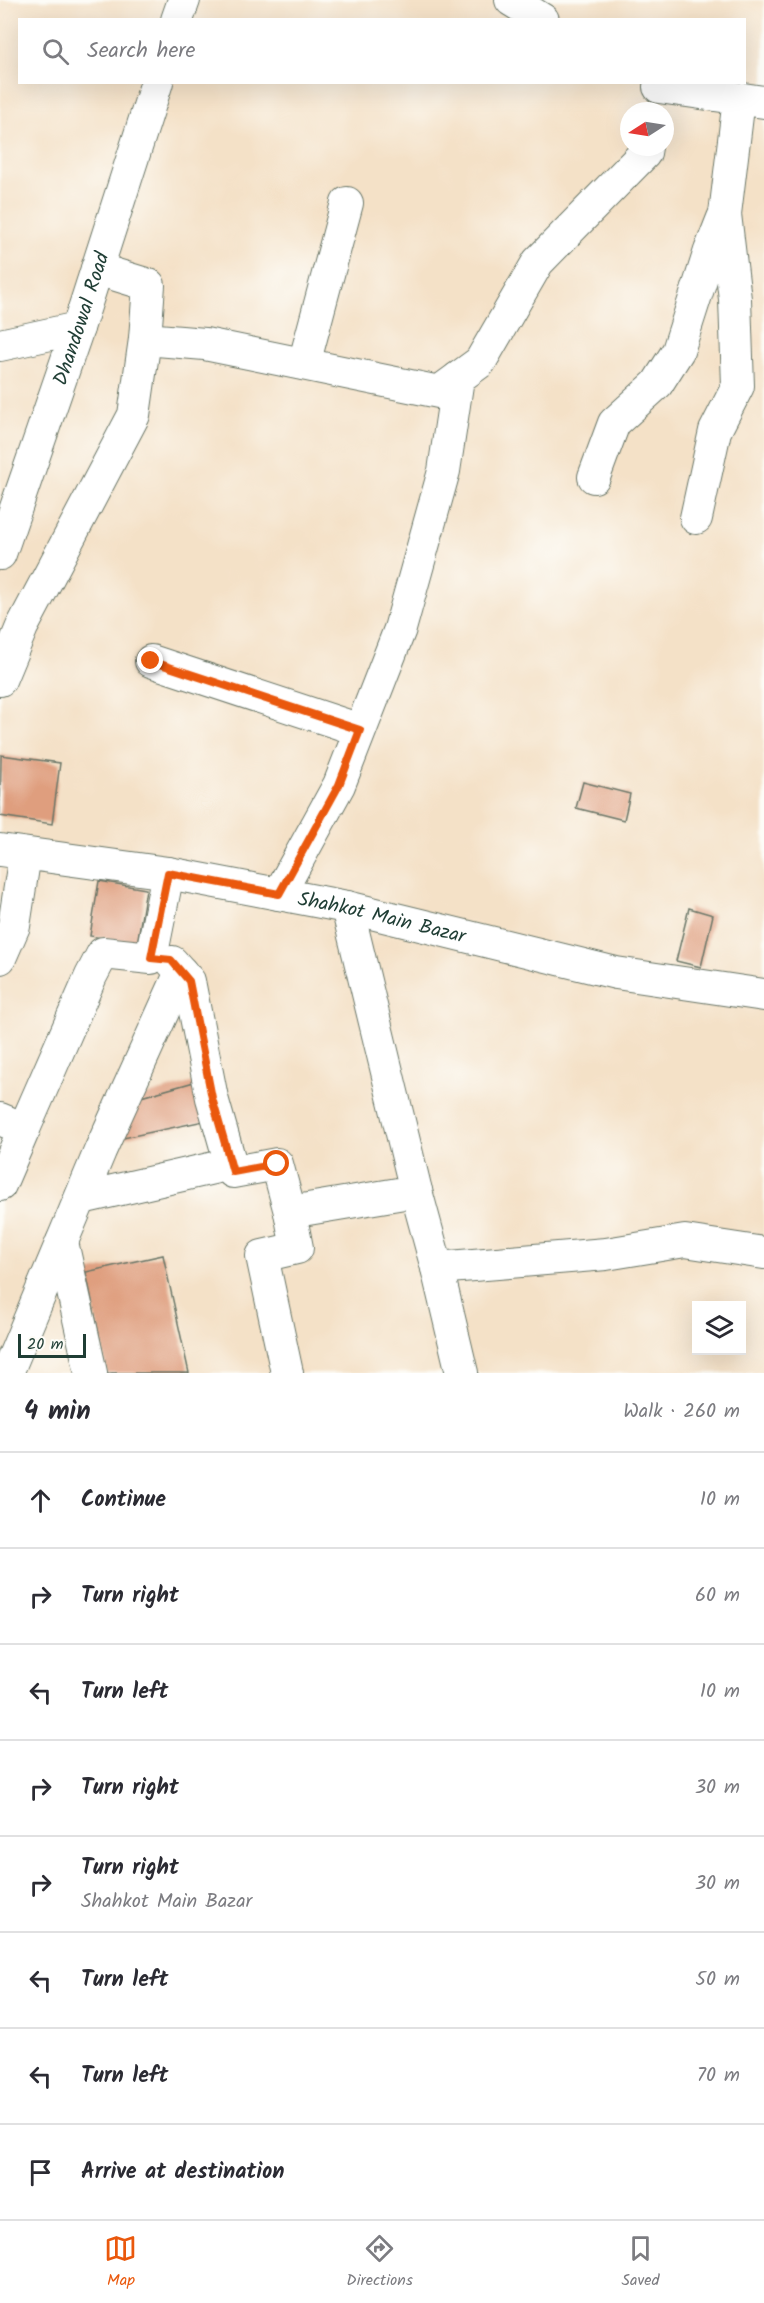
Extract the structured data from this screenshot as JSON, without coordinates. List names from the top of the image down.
{
  "streets": {
    "street": ["Dhandowal Road", "Shahkot Main Bazar"]
  },
  "scale_bar": "20 m",
  "north": "left",
  "page": {
    "search": "Search here",
    "scale": "20 m",
    "heading": ["4 min", "Walk · 260 m"],
    "list": [
      ["Continue", "10 m"],
      ["Turn right", "60 m"],
      ["Turn left", "10 m"],
      ["Turn right", "30 m"],
      ["Turn right", "Shahkot Main Bazar", "30 m"],
      ["Turn left", "50 m"],
      ["Turn left", "70 m"],
      "Arrive at destination"
    ],
    "nav": ["Map", "Directions", "Saved"]
  }
}
